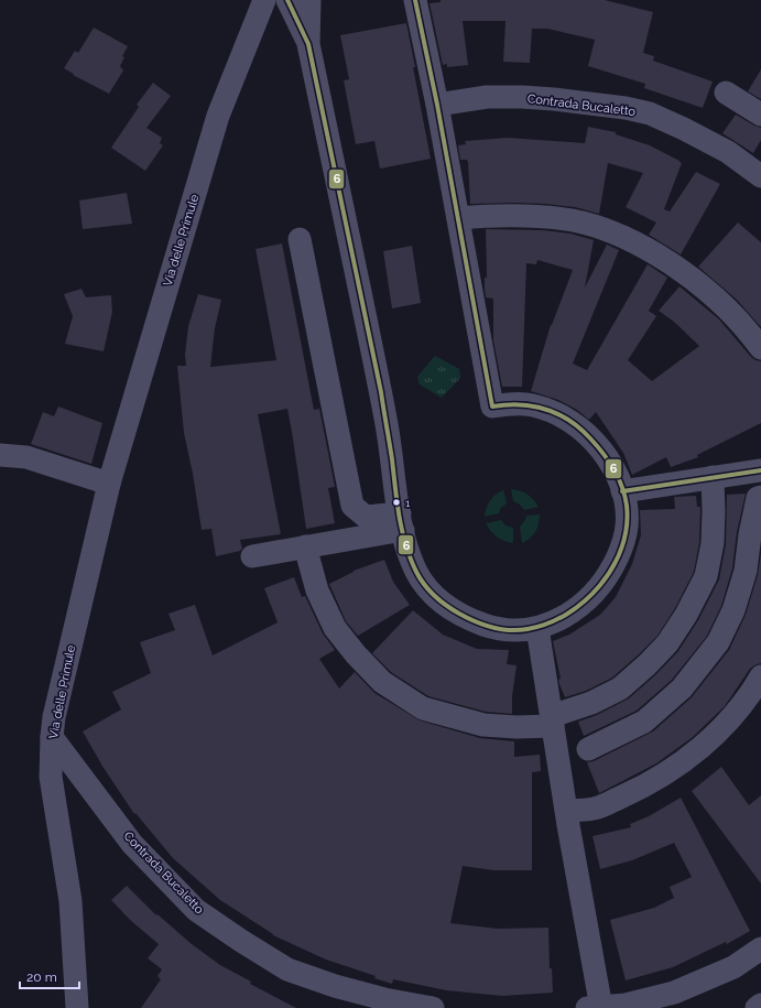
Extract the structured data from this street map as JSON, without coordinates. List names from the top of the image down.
{
  "streets": {
    "street": ["Contrada Bucaletto", "Via delle Primule"]
  },
  "crossings": [
    ["Contrada Bucaletto", "Via delle Primule"]
  ],
  "places": ["1"],
  "lines": ["transit line 6"],
  "scale_bar": "20 m"
}
